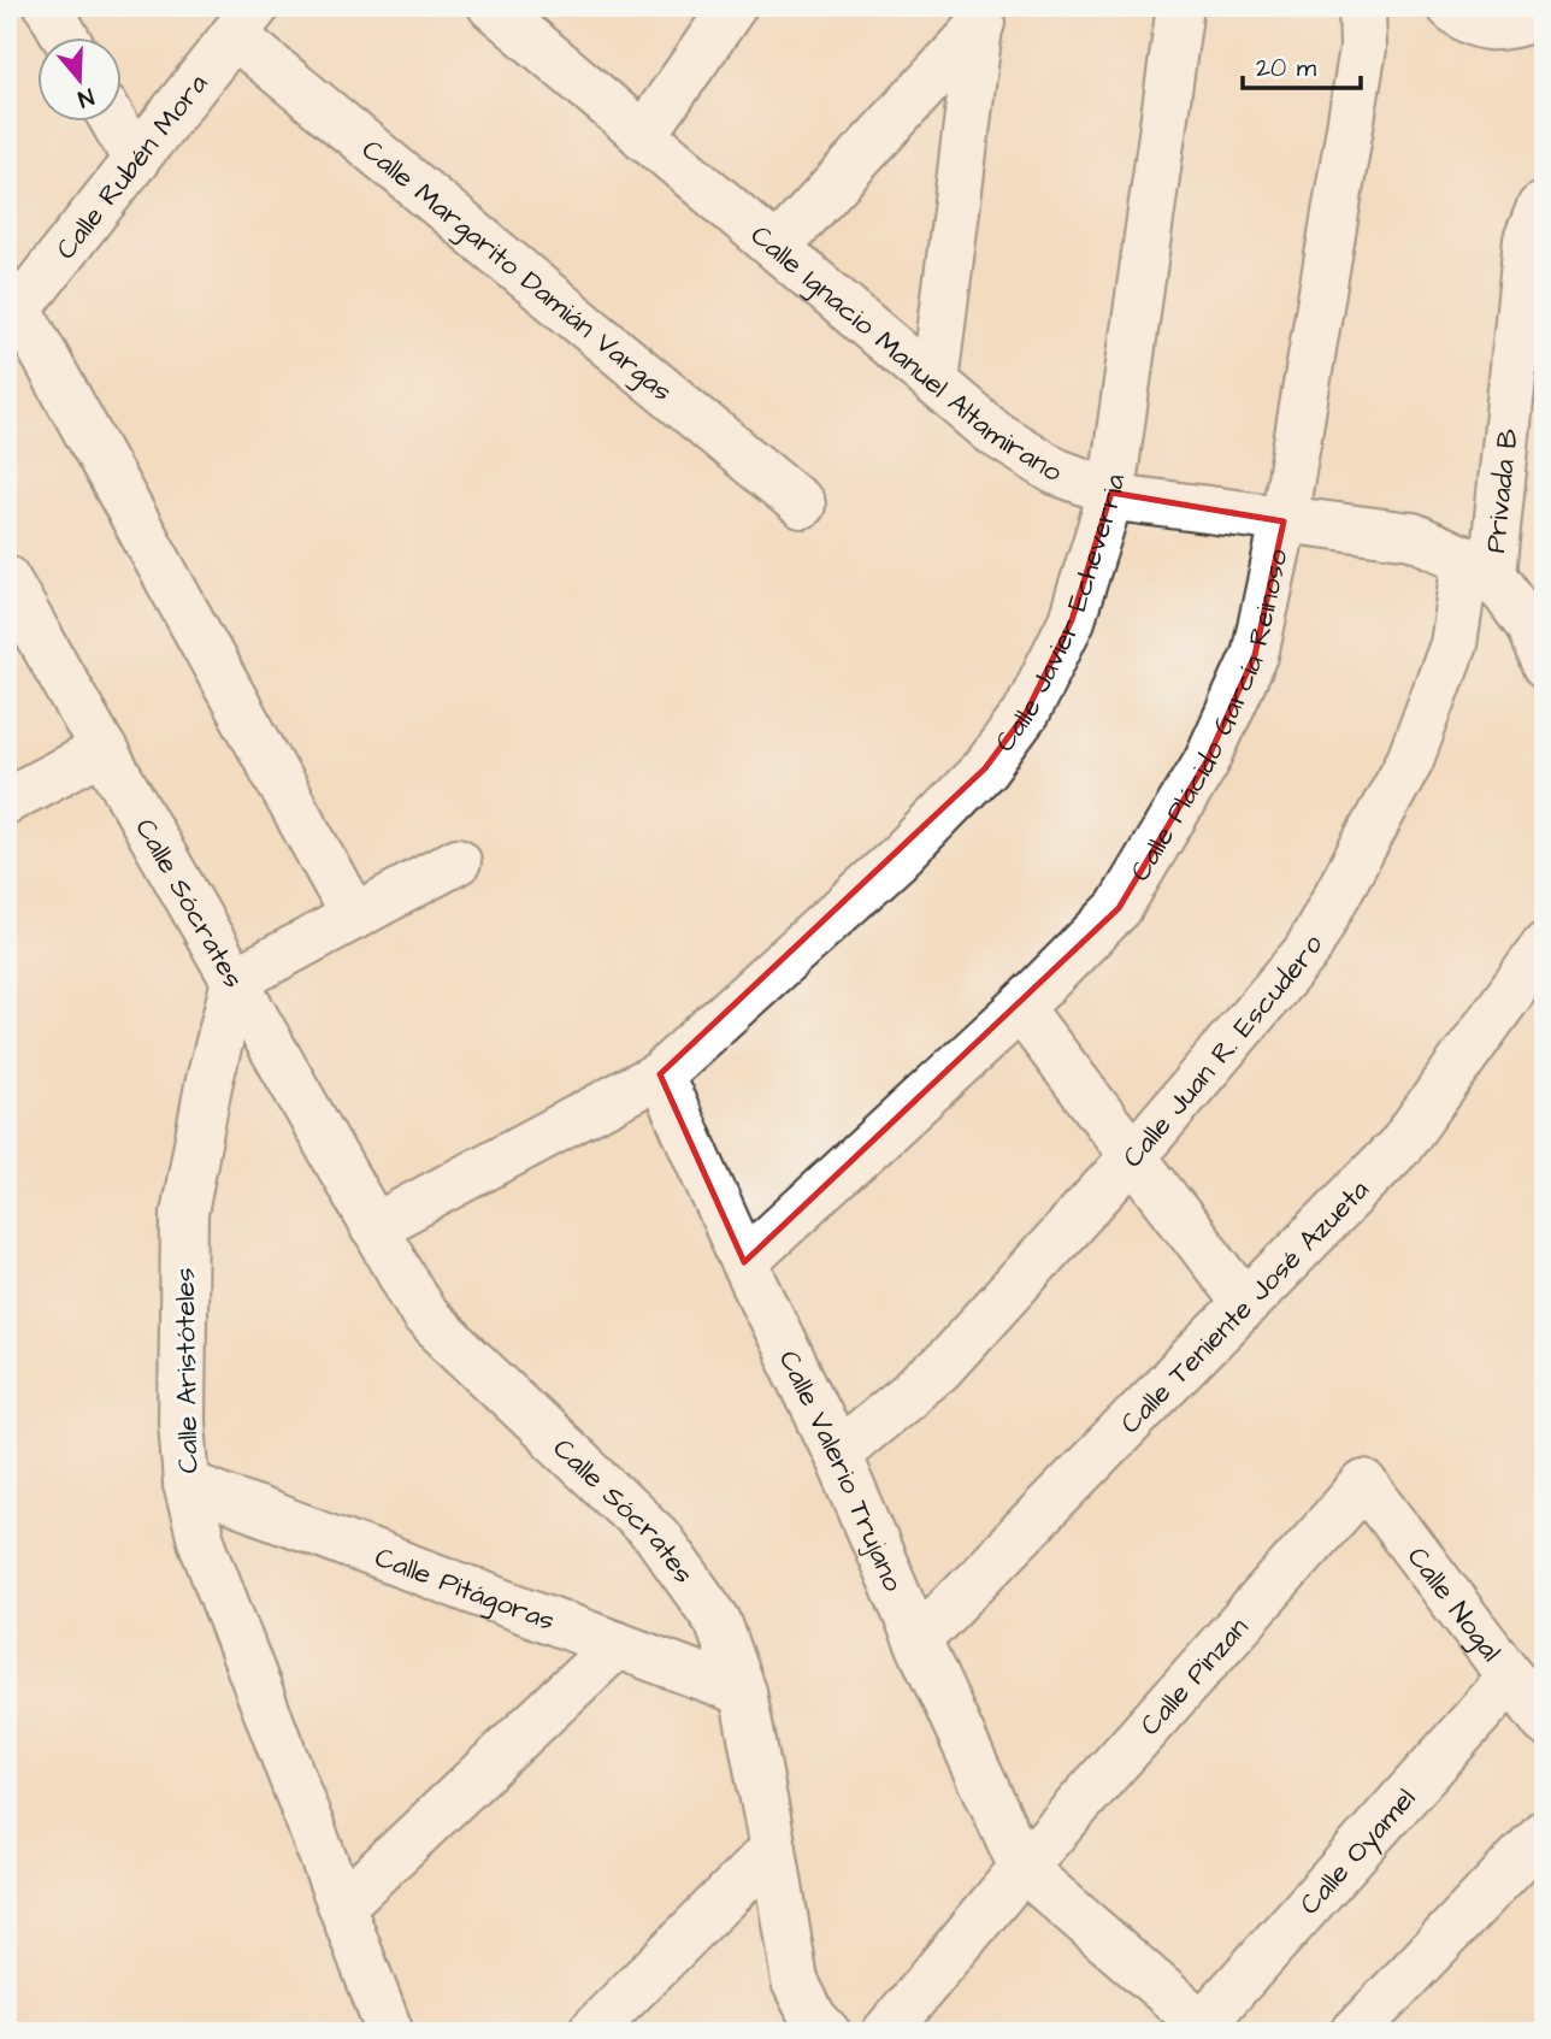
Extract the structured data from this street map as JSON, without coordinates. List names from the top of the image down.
{
  "streets": {
    "street": [
      "Calle Rubén Mora",
      "Calle Margarito Damián Vargas",
      "Calle Ignacio Manuel Altamirano",
      "Privada B",
      "Calle Javier Echeverria",
      "Calle Plácido García Reinoso",
      "Calle Sócrates",
      "Calle Juan R. Escudero",
      "Calle Teniente José Azueta",
      "Calle Aristóteles",
      "Calle Valerio Trujano",
      "Calle Pitágoras",
      "Calle Nogal",
      "Calle Pinzan",
      "Calle Oyamel"
    ]
  },
  "crossings": [
    ["Calle Rubén Mora", "Calle Margarito Damián Vargas"],
    ["Calle Ignacio Manuel Altamirano", "Privada B"],
    ["Calle Ignacio Manuel Altamirano", "Calle Javier Echeverria"],
    ["Calle Ignacio Manuel Altamirano", "Calle Plácido García Reinoso"],
    ["Calle Ignacio Manuel Altamirano", "Calle Juan R. Escudero"],
    ["Privada B", "Calle Juan R. Escudero"],
    ["Calle Javier Echeverria", "Calle Valerio Trujano"],
    ["Calle Plácido García Reinoso", "Calle Valerio Trujano"],
    ["Calle Sócrates", "Calle Aristóteles"],
    ["Calle Sócrates", "Calle Pitágoras"],
    ["Calle Juan R. Escudero", "Calle Valerio Trujano"],
    ["Calle Teniente José Azueta", "Calle Valerio Trujano"],
    ["Calle Aristóteles", "Calle Pitágoras"],
    ["Calle Valerio Trujano", "Calle Pinzan"],
    ["Calle Nogal", "Calle Pinzan"],
    ["Calle Nogal", "Calle Oyamel"]
  ],
  "scale_bar": "20 m",
  "north": "bottom"
}
